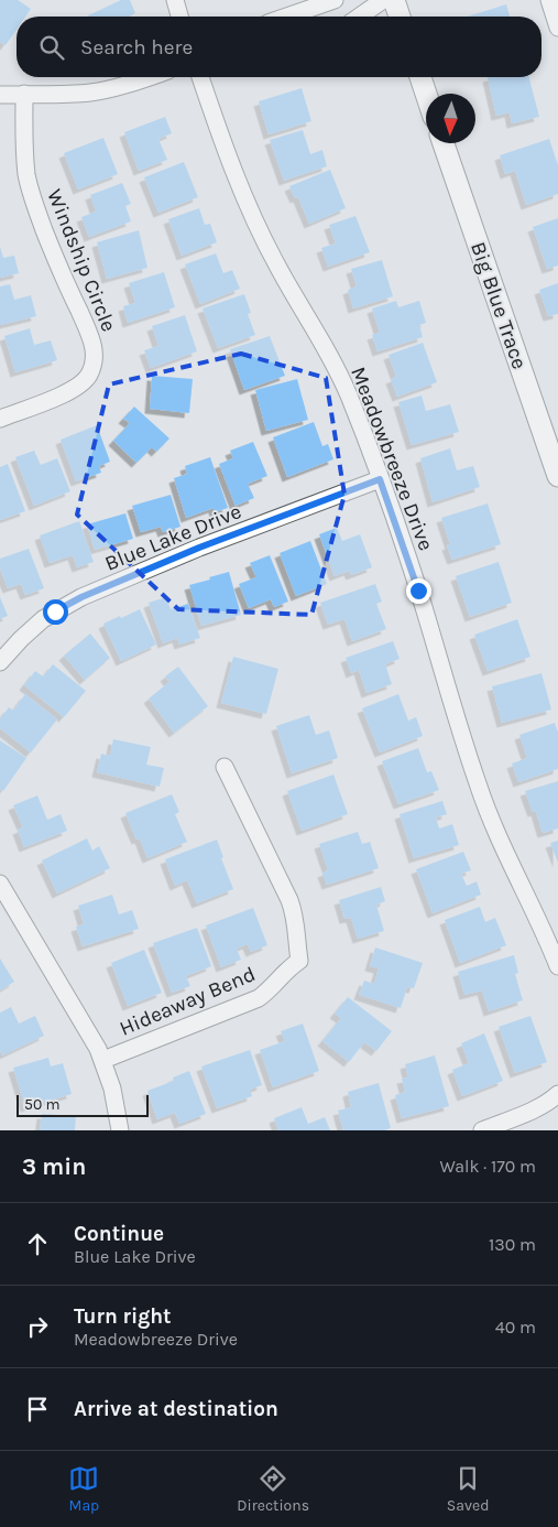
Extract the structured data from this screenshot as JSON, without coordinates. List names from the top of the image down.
{
  "streets": {
    "street": [
      "Windship Circle",
      "Big Blue Trace",
      "Meadowbreeze Drive",
      "Blue Lake Drive",
      "Hideaway Bend"
    ]
  },
  "crossings": [
    ["Meadowbreeze Drive", "Blue Lake Drive"]
  ],
  "scale_bar": "50 m",
  "north": "bottom",
  "page": {
    "search": "Search here",
    "scale": "50 m",
    "heading": ["3 min", "Walk · 170 m"],
    "list": [
      ["Continue", "Blue Lake Drive", "130 m"],
      ["Turn right", "Meadowbreeze Drive", "40 m"],
      "Arrive at destination"
    ],
    "nav": ["Map", "Directions", "Saved"]
  }
}
